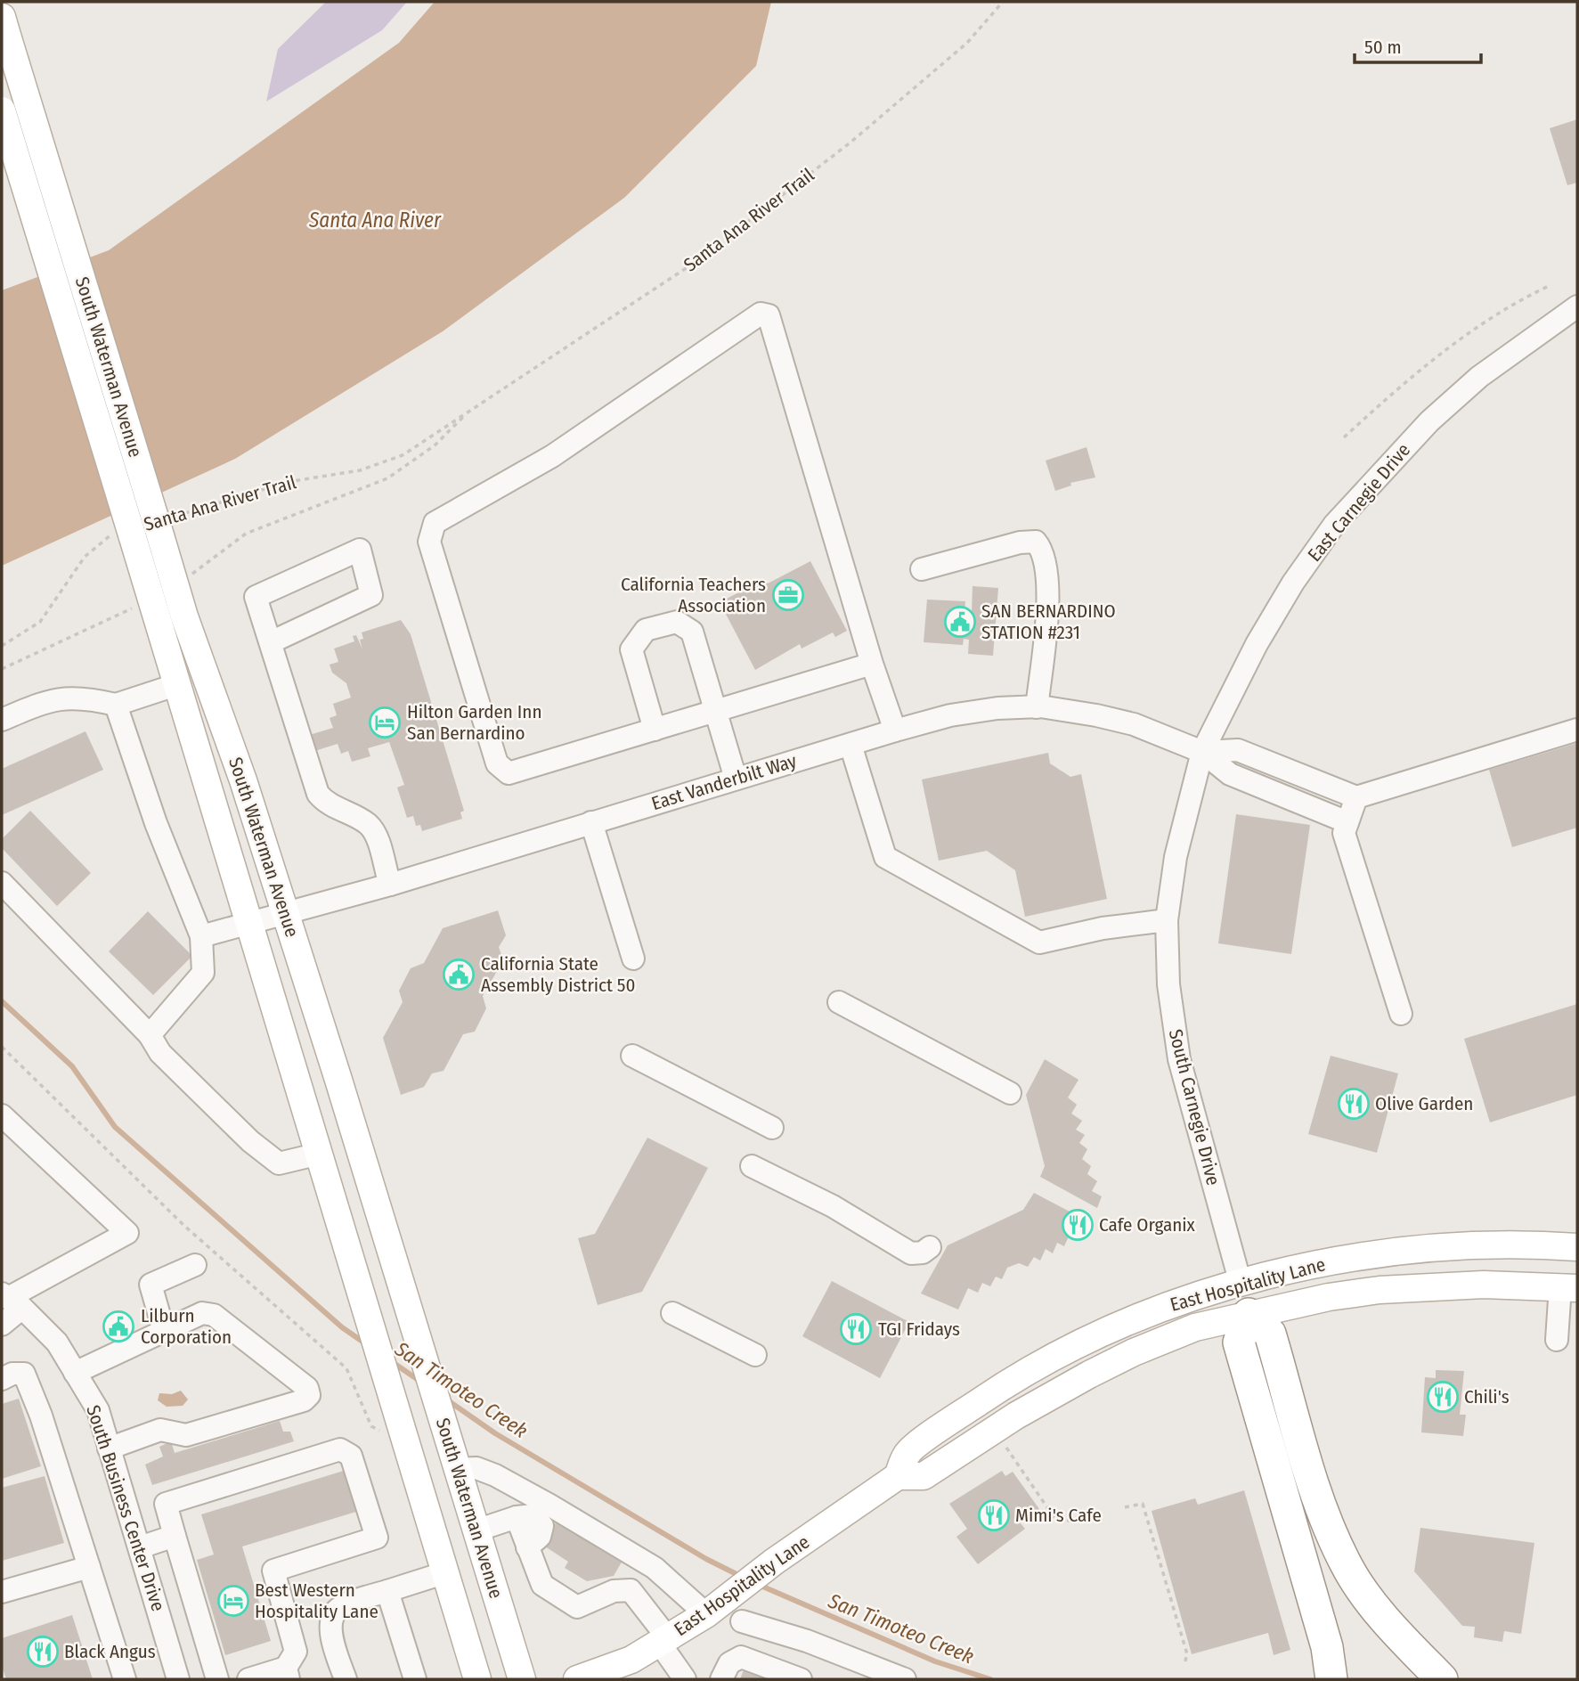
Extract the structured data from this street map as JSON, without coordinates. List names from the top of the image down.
{
  "streets": {
    "main road": ["South Waterman Avenue", "South Carnegie Drive", "East Hospitality Lane"],
    "street": ["East Carnegie Drive", "East Vanderbilt Way", "South Business Center Drive"],
    "path": ["Santa Ana River Trail"]
  },
  "crossings": [
    ["Santa Ana River Trail", "South Waterman Avenue"],
    ["South Waterman Avenue", "East Vanderbilt Way"],
    ["East Carnegie Drive", "East Vanderbilt Way"],
    ["East Carnegie Drive", "South Carnegie Drive"],
    ["East Vanderbilt Way", "South Carnegie Drive"],
    ["South Carnegie Drive", "East Hospitality Lane"]
  ],
  "water": ["Santa Ana River", "San Timoteo Creek"],
  "places": {
    "office": ["California Teachers Association"],
    "public building": ["SAN BERNARDINO STATION #231", "California State Assembly District 50", "Lilburn Corporation"],
    "hotel": ["Hilton Garden Inn San Bernardino", "Best Western Hospitality Lane"],
    "restaurant": [
      "Olive Garden",
      "Cafe Organix",
      "TGI Fridays",
      "Chili's",
      "Mimi's Cafe",
      "Black Angus"
    ]
  },
  "scale_bar": "50 m"
}
